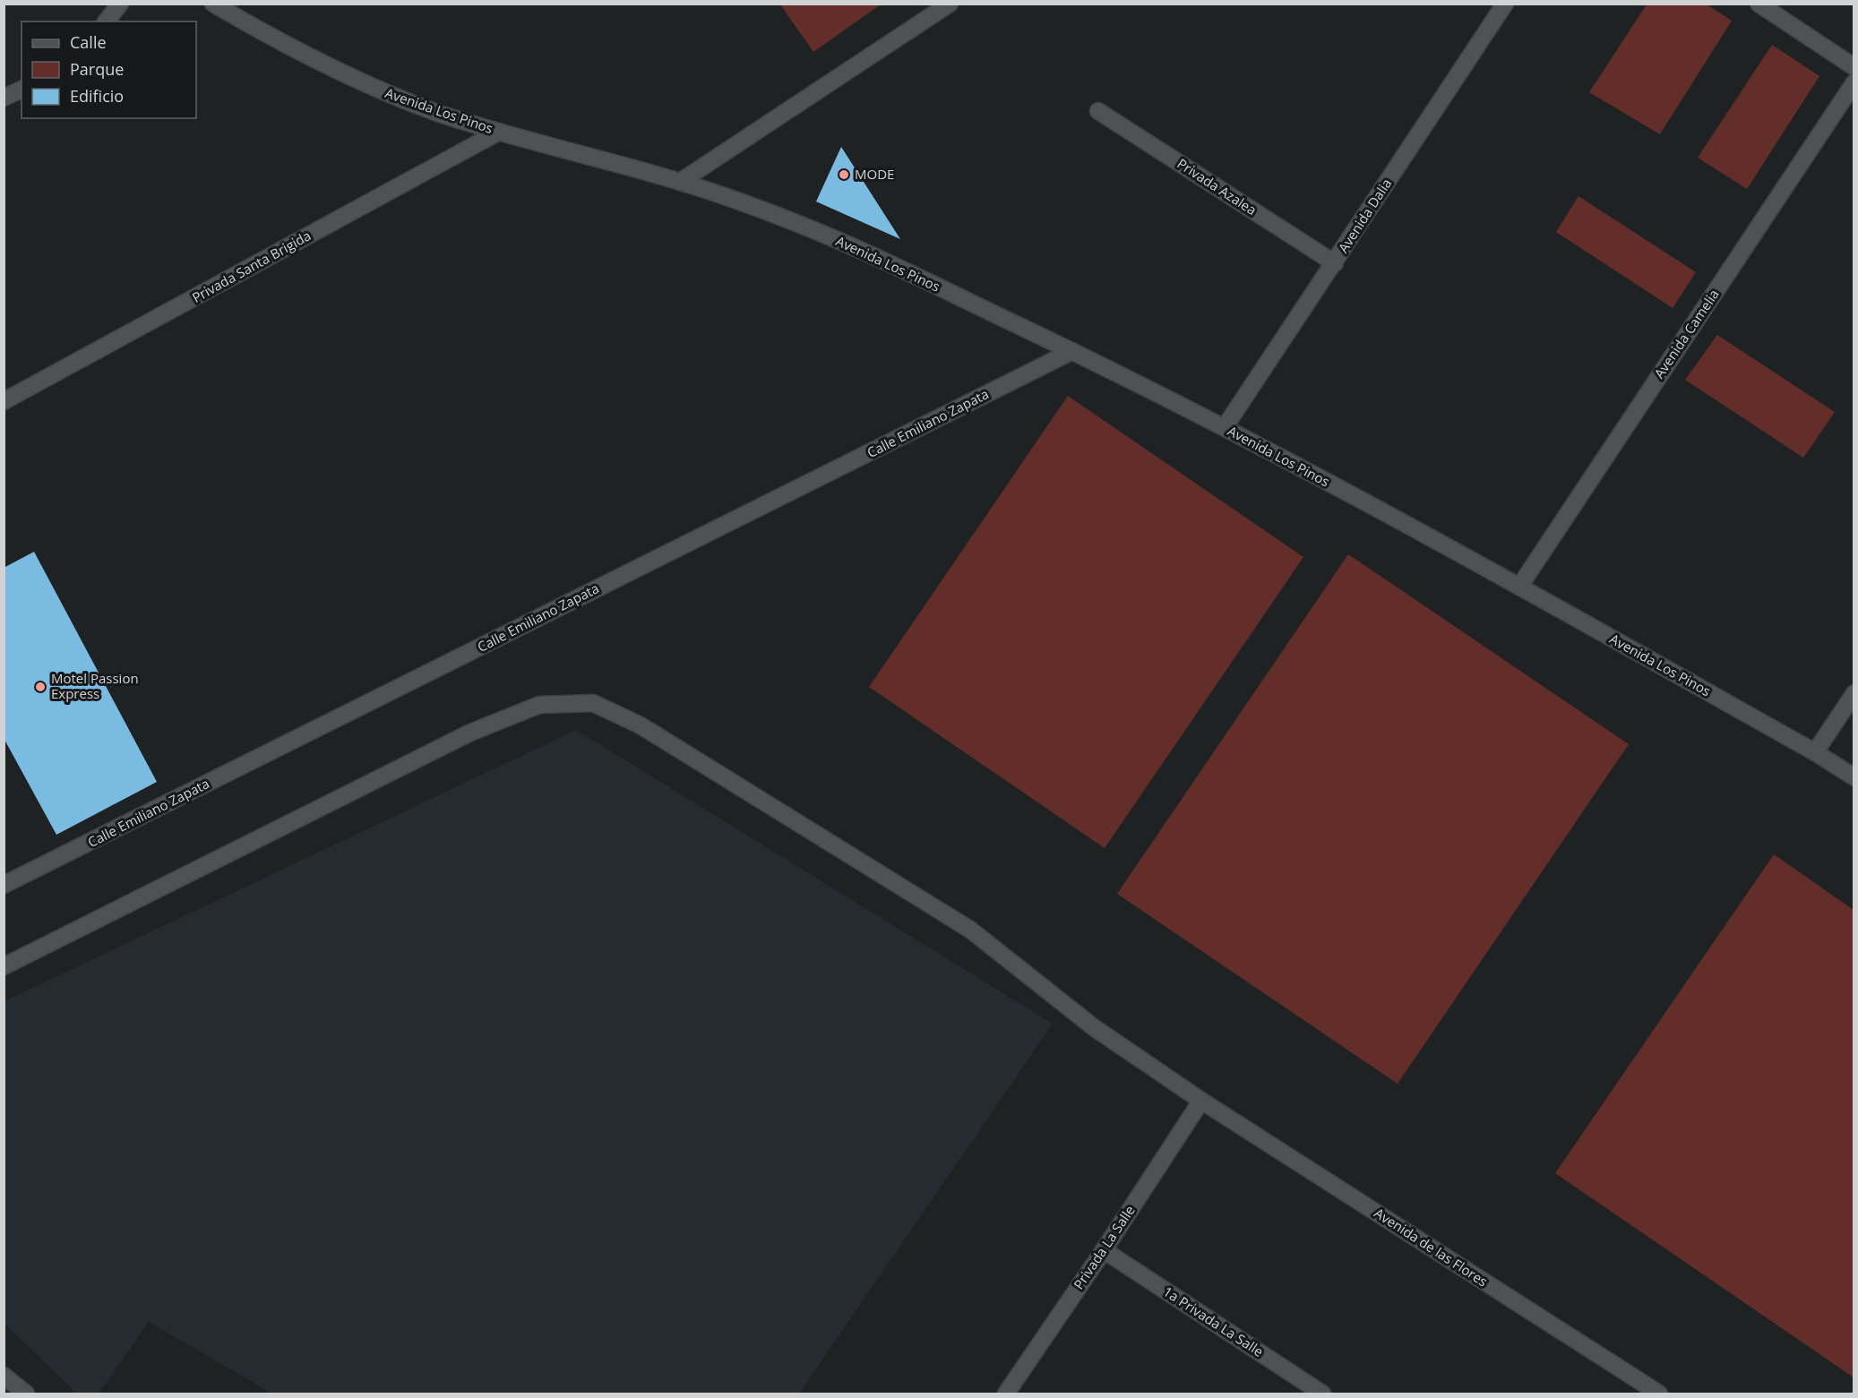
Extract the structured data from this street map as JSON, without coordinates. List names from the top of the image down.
{
  "streets": {
    "street": [
      "Avenida Los Pinos",
      "Privada Azalea",
      "Avenida Dalia",
      "Privada Santa Brigida",
      "Avenida Camelia",
      "Calle Emiliano Zapata",
      "Privada La Salle",
      "Avenida de las Flores",
      "1a Privada La Salle"
    ]
  },
  "crossings": [
    ["Avenida Los Pinos", "Avenida Dalia"],
    ["Avenida Los Pinos", "Privada Santa Brigida"],
    ["Avenida Los Pinos", "Avenida Camelia"],
    ["Avenida Los Pinos", "Calle Emiliano Zapata"],
    ["Privada Azalea", "Avenida Dalia"],
    ["Privada La Salle", "Avenida de las Flores"],
    ["Privada La Salle", "1a Privada La Salle"]
  ],
  "places": ["MODE", "Motel Passion Express"],
  "legend": ["Calle", "Parque", "Edificio"]
}
